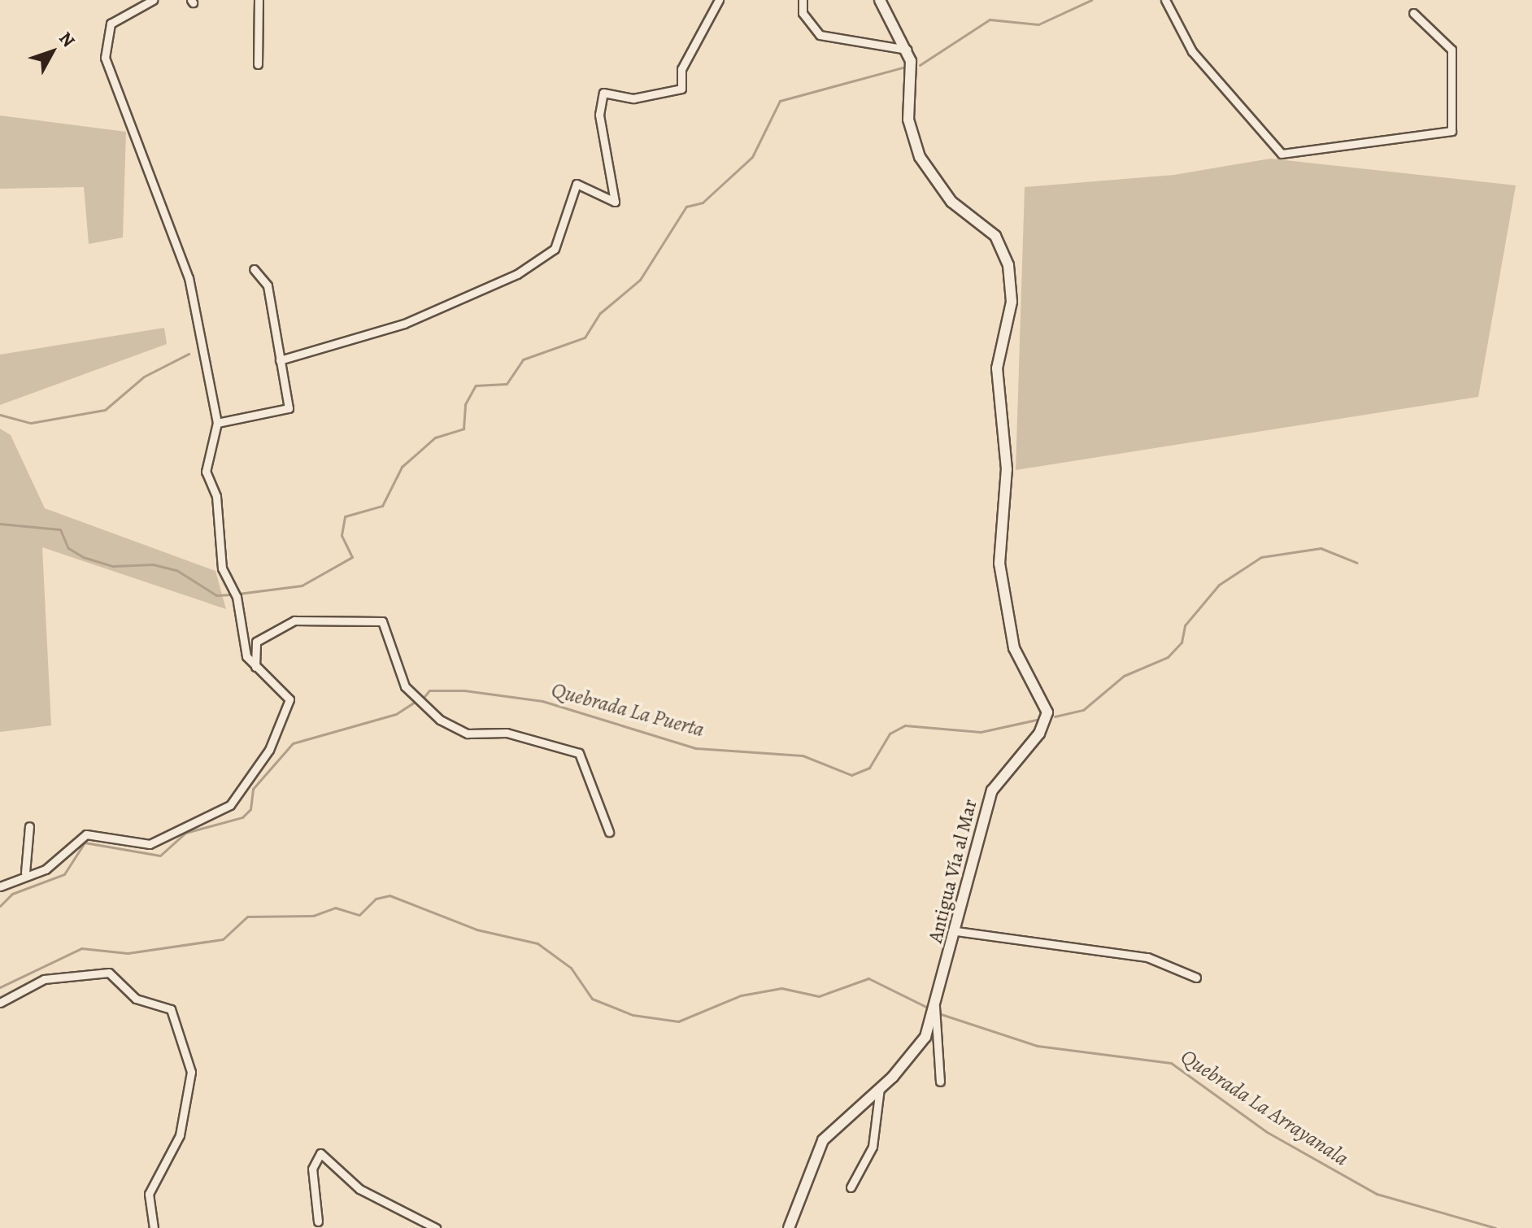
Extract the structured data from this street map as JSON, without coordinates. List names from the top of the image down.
{
  "streets": {
    "main road": ["Antigua Vía al Mar"]
  },
  "water": ["Quebrada La Puerta", "Quebrada La Arrayanala"],
  "north": "top right"
}
